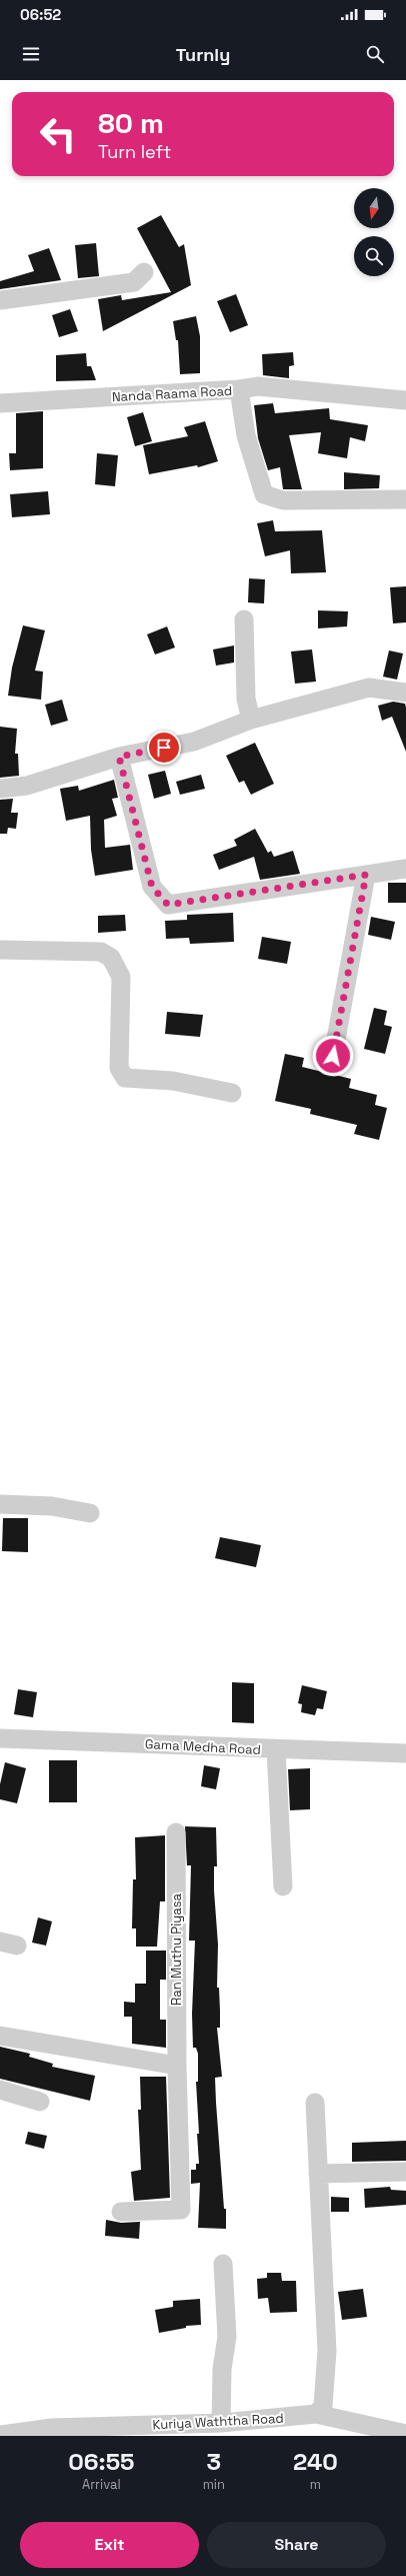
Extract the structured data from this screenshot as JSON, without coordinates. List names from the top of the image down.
{
  "streets": {
    "street": [
      "Nanda Raama Road",
      "Gama Medha Road",
      "Ran Muthu Piyasa",
      "Kuriya Waththa Road"
    ]
  },
  "north": "bottom",
  "page": {
    "status": "06:52",
    "header": "Turnly",
    "turn": ["80 m", "Turn left"],
    "eta": [
      "06:55",
      "Arrival",
      "3",
      "min",
      "240",
      "m"
    ],
    "buttons": ["Exit", "Share"]
  }
}
